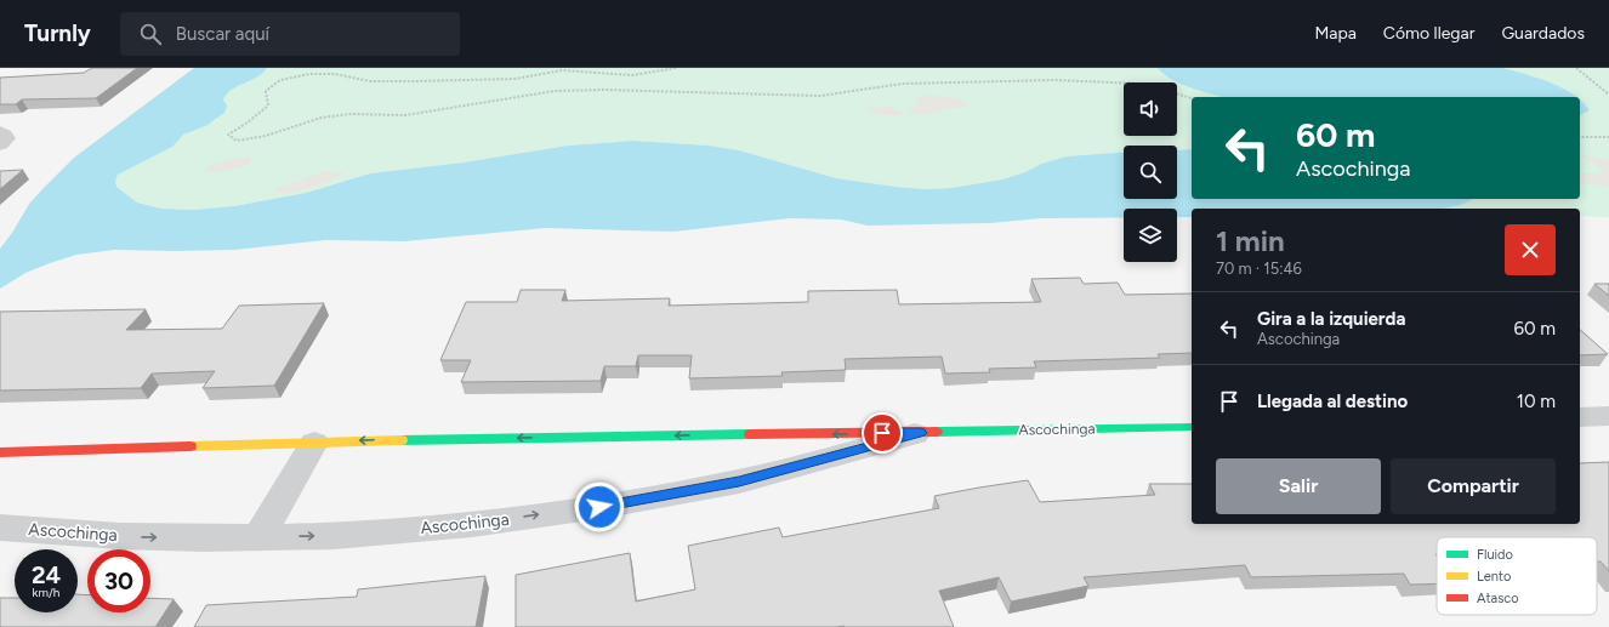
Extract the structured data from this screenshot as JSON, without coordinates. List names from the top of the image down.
{
  "streets": {
    "street": ["Ascochinga"]
  },
  "legend": ["Fluido", "Lento", "Atasco"],
  "page": {
    "header": "Turnly",
    "search": "Buscar aquí",
    "nav": ["Mapa", "Cómo llegar", "Guardados"],
    "turn": ["60 m", "Ascochinga"],
    "heading": ["1 min", "70 m · 15:46"],
    "list": [
      {
        "name": "Gira a la izquierda",
        "note": "Ascochinga",
        "value": "60 m"
      },
      {
        "name": "Llegada al destino",
        "value": "10 m"
      }
    ],
    "buttons": ["Salir", "Compartir"],
    "speed": "24 km/h",
    "limit": "30"
  }
}
